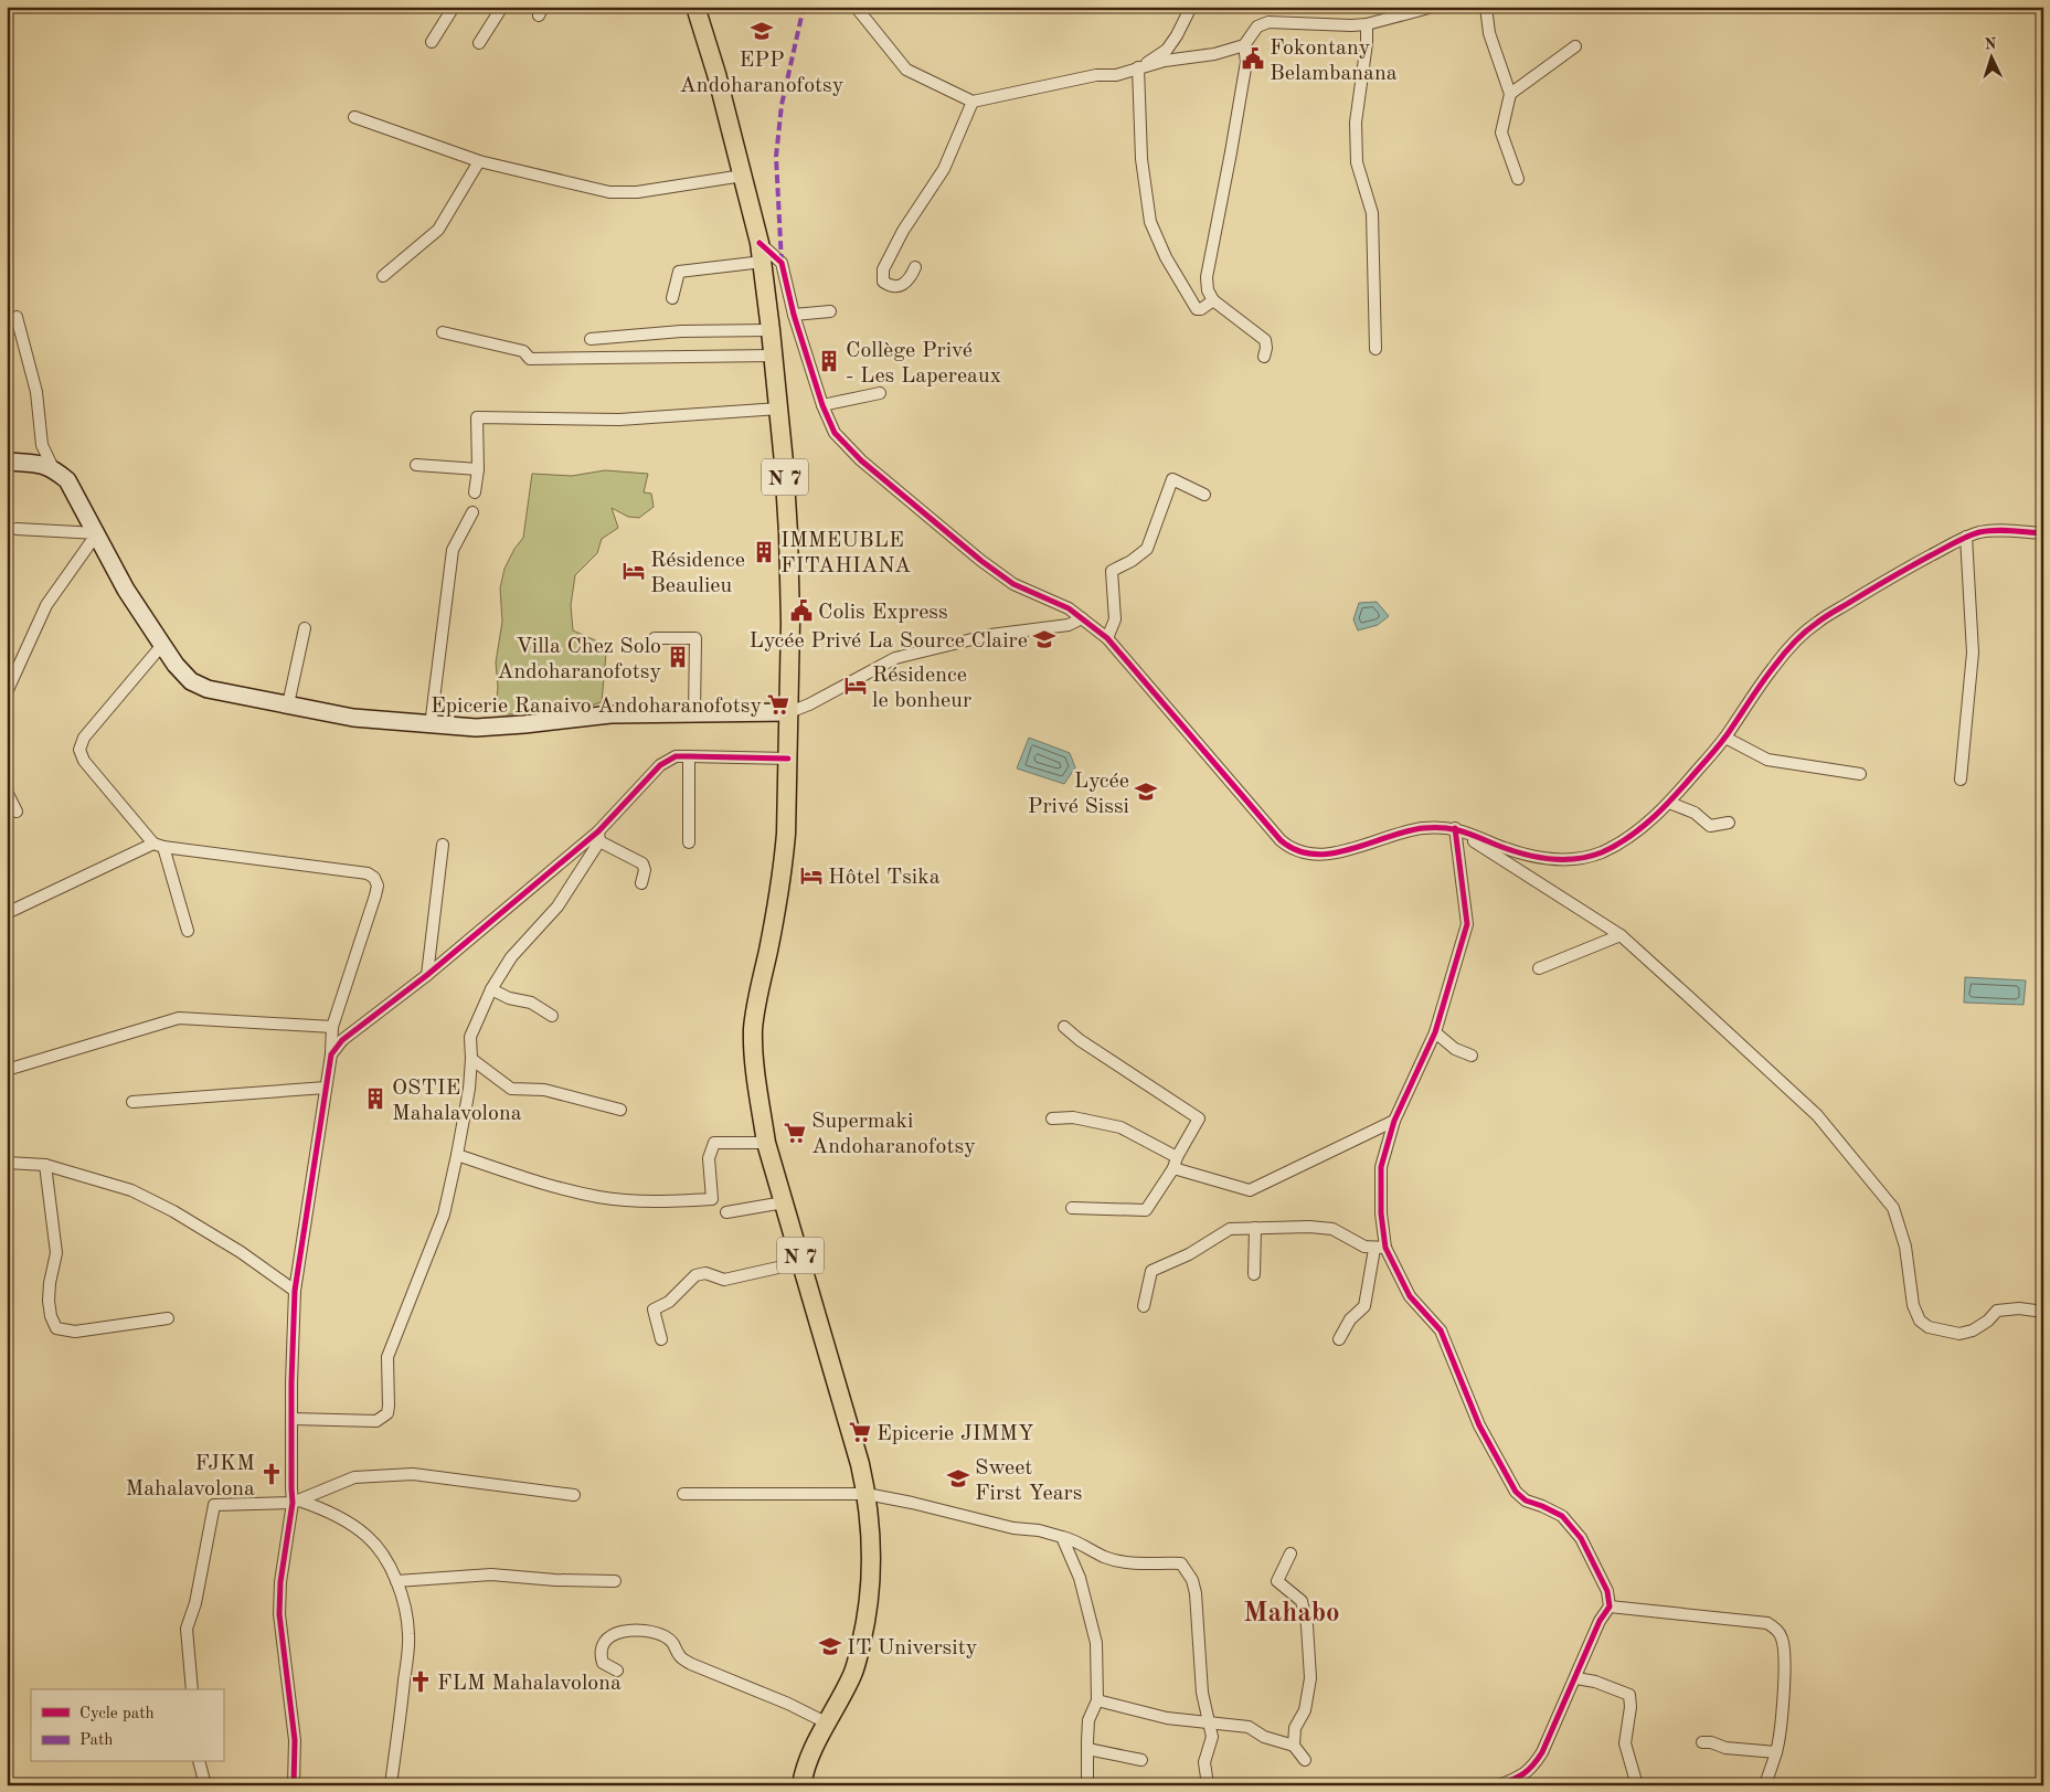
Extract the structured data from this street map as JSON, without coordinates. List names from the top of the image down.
{
  "streets": {
    "main road": ["N 7"]
  },
  "districts": ["Mahabo"],
  "places": {
    "school or university": [
      "EPP Andoharanofotsy",
      "Lycée Privé La Source Claire",
      "Lycée Privé Sissi",
      "Sweet First Years",
      "IT University"
    ],
    "public building": ["Fokontany Belambanana", "Colis Express"],
    "building": [
      "Collège Privé - Les Lapereaux",
      "IMMEUBLE FITAHIANA",
      "Villa Chez Solo Andoharanofotsy",
      "OSTIE Mahalavolona"
    ],
    "hotel": ["Résidence Beaulieu", "Résidence le bonheur", "Hôtel Tsika"],
    "supermarket": ["Epicerie Ranaivo Andoharanofotsy", "Supermaki Andoharanofotsy", "Epicerie JIMMY"],
    "church": ["FJKM Mahalavolona", "FLM Mahalavolona"]
  },
  "legend": ["Cycle path", "Path"],
  "north": "top"
}
